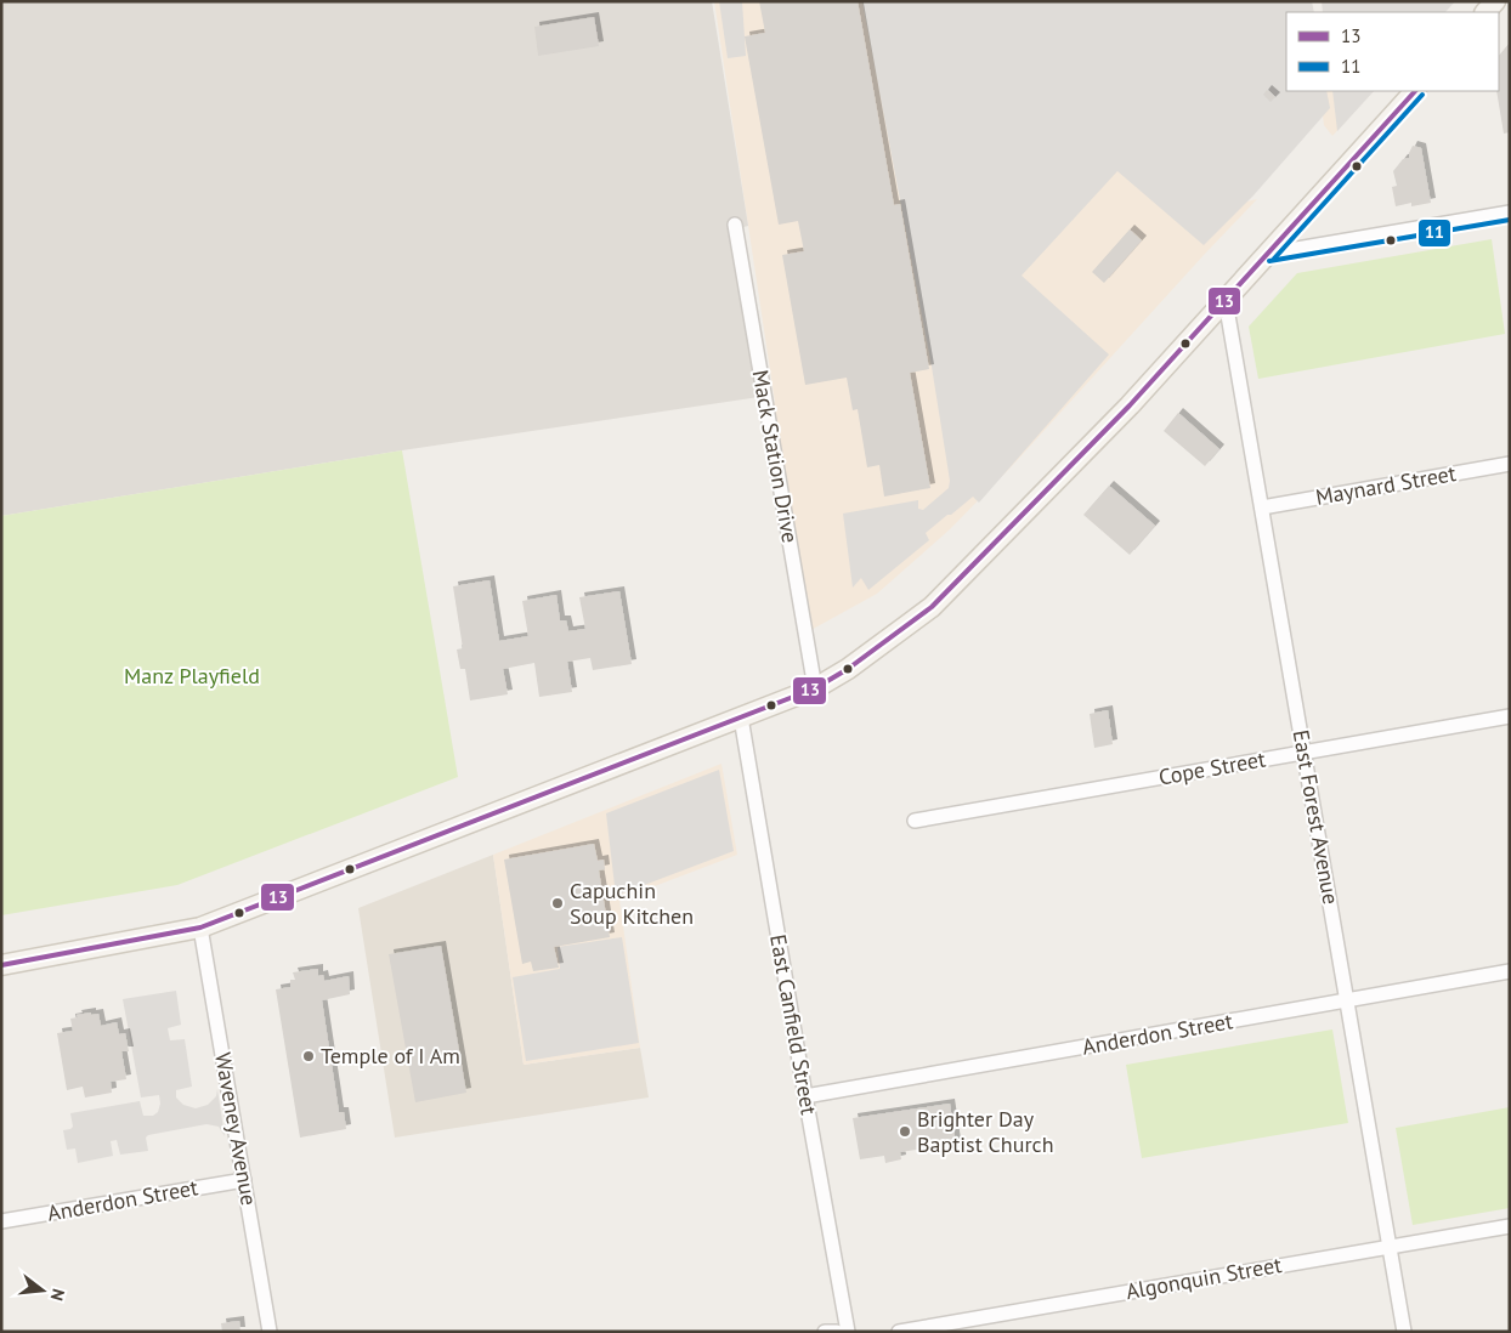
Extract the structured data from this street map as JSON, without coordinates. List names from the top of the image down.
{
  "streets": {
    "street": [
      "Mack Station Drive",
      "Maynard Street",
      "Cope Street",
      "East Forest Avenue",
      "East Canfield Street",
      "Anderdon Street",
      "Waveney Avenue",
      "Algonquin Street"
    ]
  },
  "crossings": [
    ["Maynard Street", "East Forest Avenue"],
    ["Cope Street", "East Forest Avenue"],
    ["East Forest Avenue", "Anderdon Street"],
    ["East Forest Avenue", "Algonquin Street"],
    ["East Canfield Street", "Anderdon Street"],
    ["Anderdon Street", "Waveney Avenue"]
  ],
  "parks": ["Manz Playfield"],
  "places": ["Capuchin Soup Kitchen", "Temple of I Am", "Brighter Day Baptist Church"],
  "lines": ["transit line 13", "transit line 11"],
  "legend": ["13", "11"],
  "north": "right"
}
